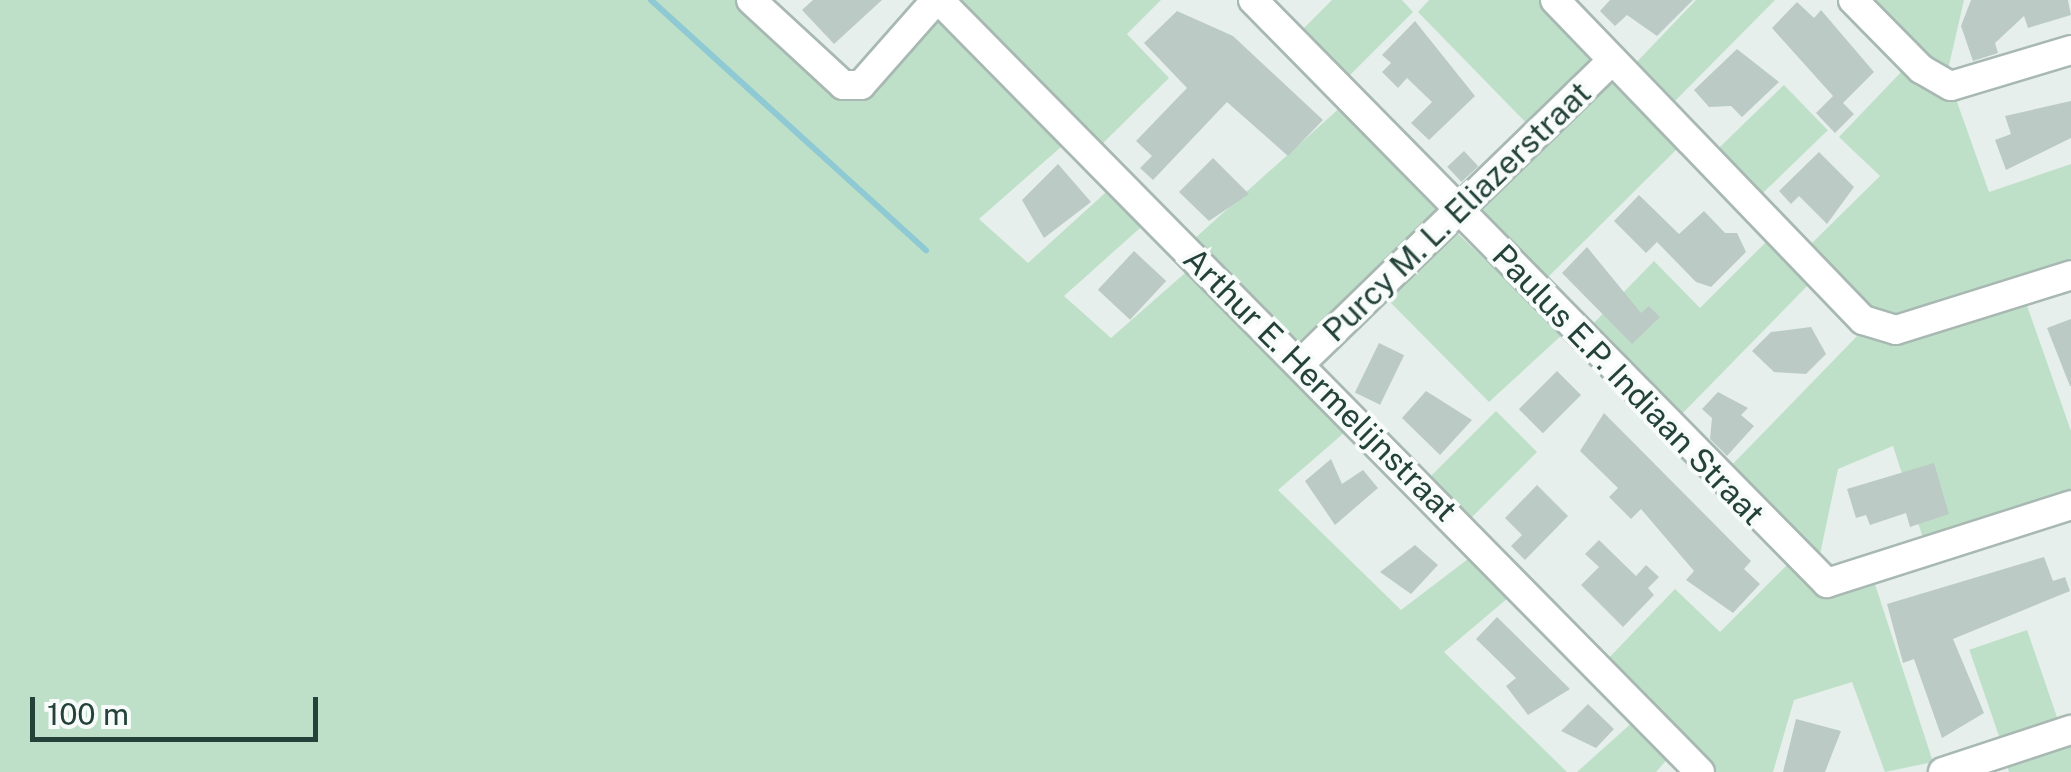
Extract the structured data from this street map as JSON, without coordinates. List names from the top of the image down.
{
  "streets": {
    "street": ["Purcy M. L. Eliazerstraat", "Arthur E. Hermelijnstraat", "Paulus E.P. Indiaan Straat"]
  },
  "crossings": [
    ["Purcy M. L. Eliazerstraat", "Arthur E. Hermelijnstraat"],
    ["Purcy M. L. Eliazerstraat", "Paulus E.P. Indiaan Straat"]
  ],
  "scale_bar": "100 m"
}
